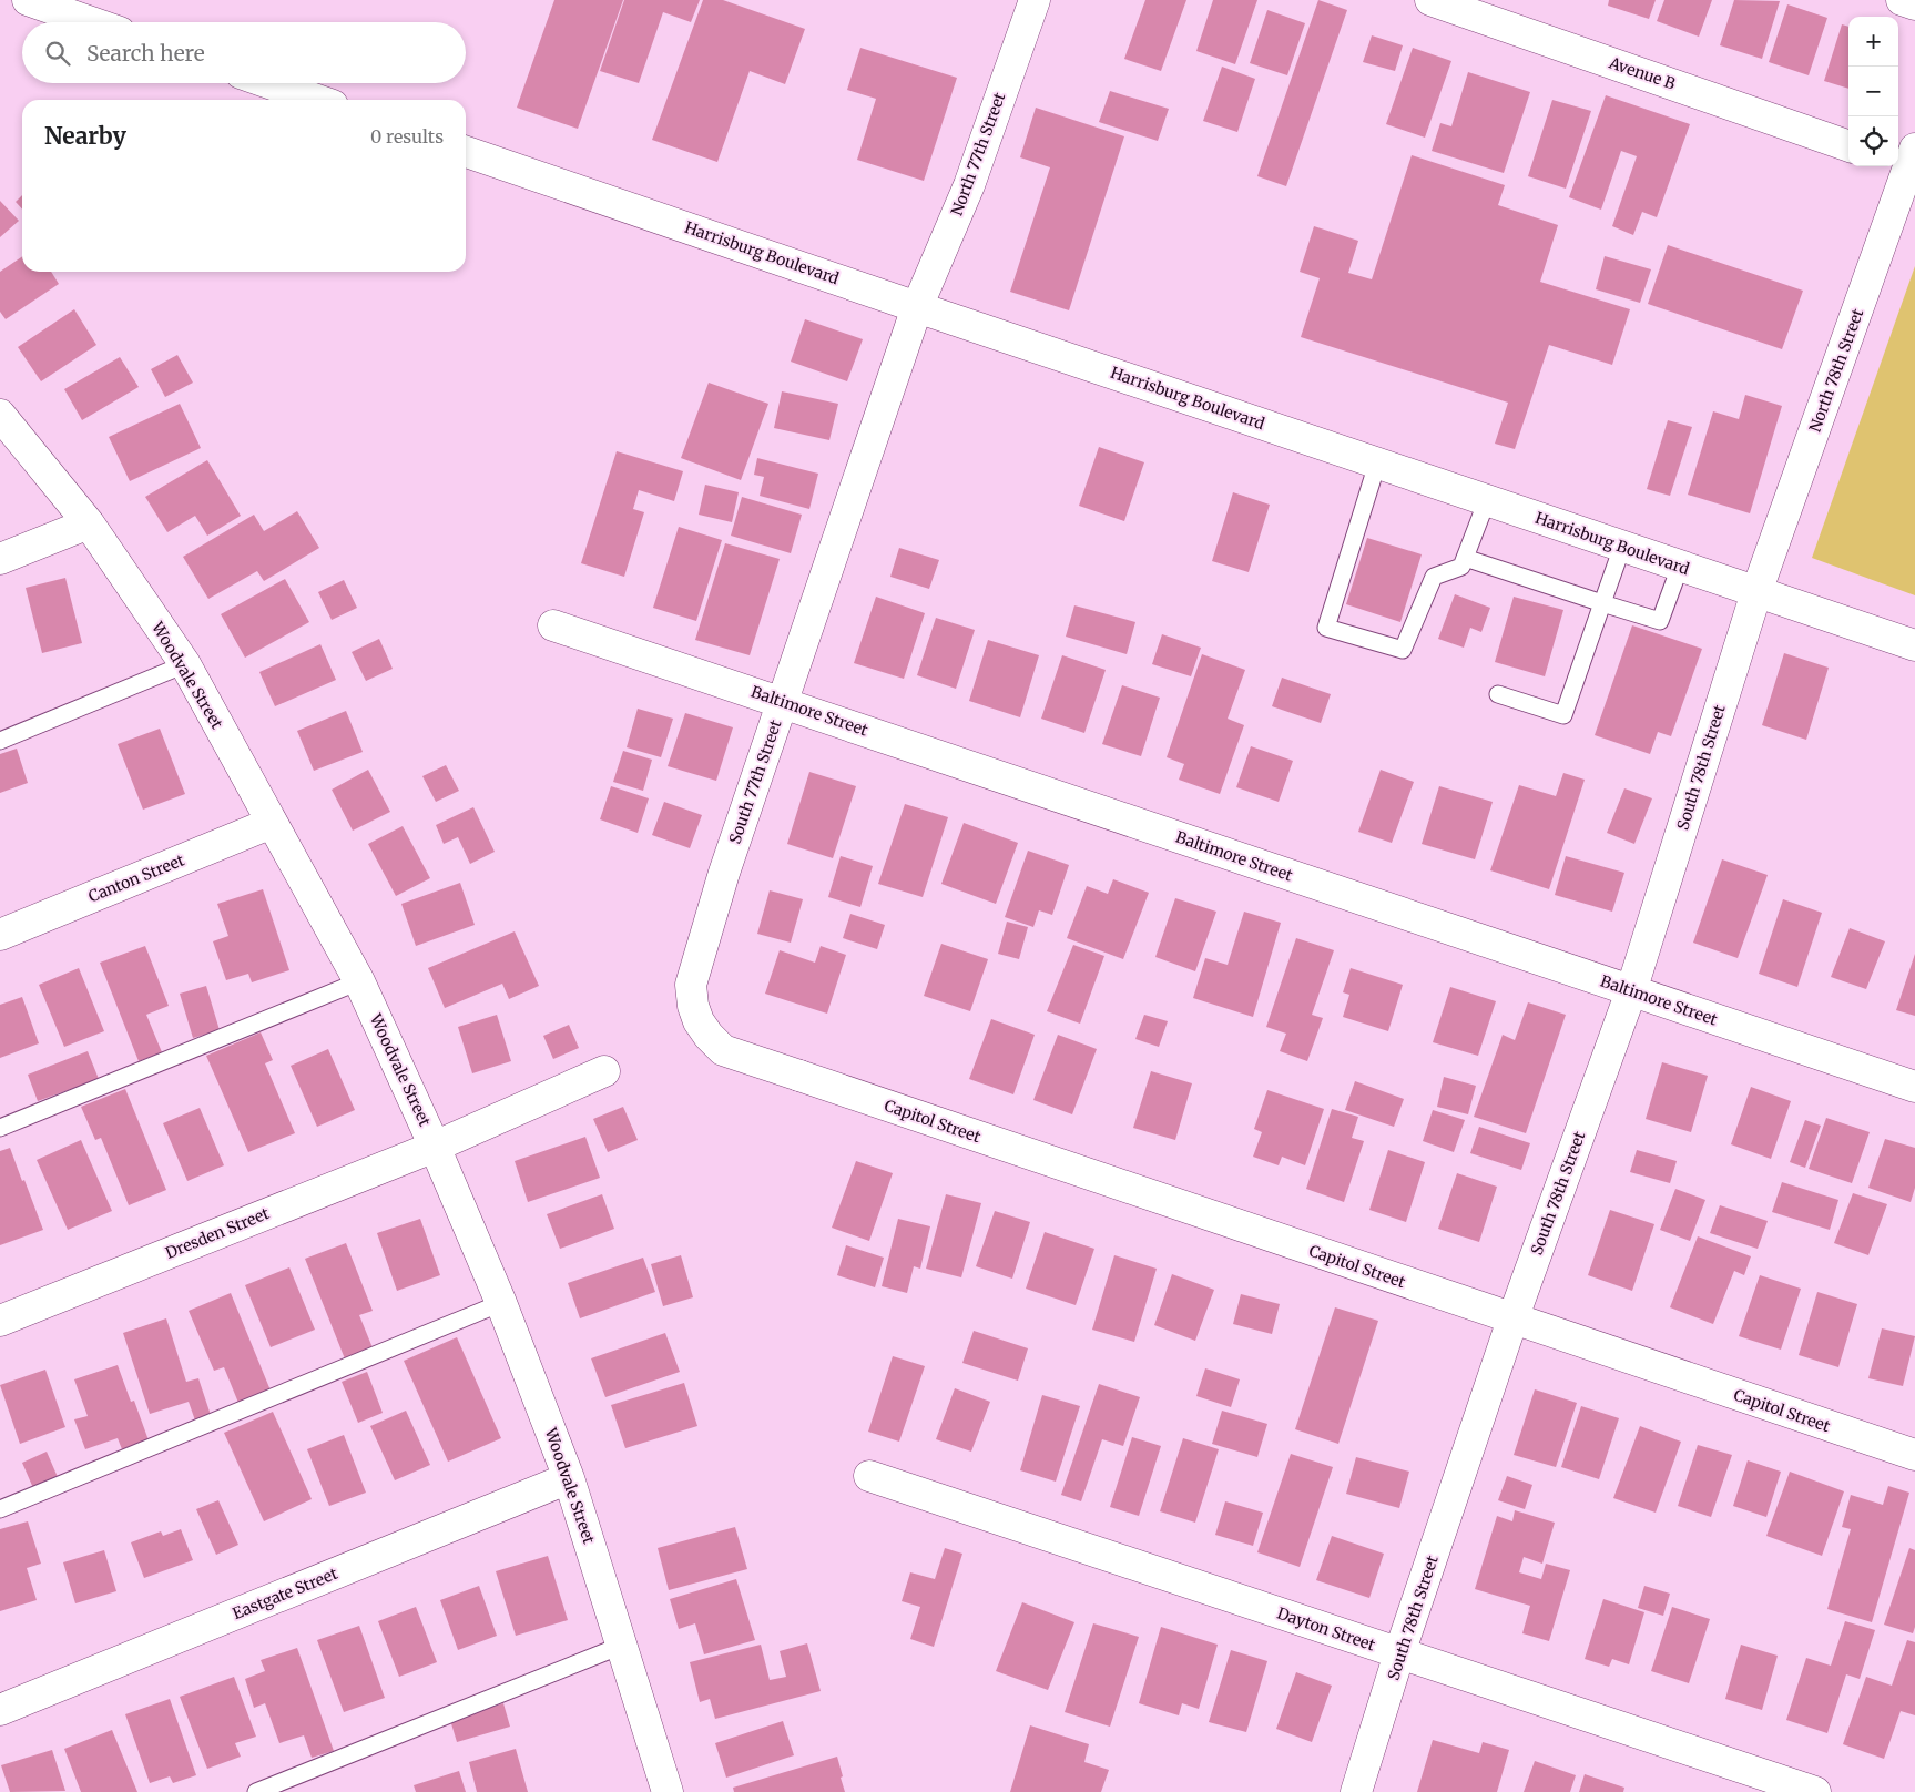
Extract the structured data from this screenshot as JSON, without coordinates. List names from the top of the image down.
{
  "streets": {
    "street": [
      "Avenue B",
      "North 77th Street",
      "Harrisburg Boulevard",
      "North 78th Street",
      "Woodvale Street",
      "Baltimore Street",
      "South 78th Street",
      "South 77th Street",
      "Canton Street",
      "Capitol Street",
      "Dresden Street",
      "Eastgate Street",
      "Dayton Street"
    ]
  },
  "crossings": [
    ["North 77th Street", "Harrisburg Boulevard"],
    ["North 77th Street", "South 77th Street"],
    ["Harrisburg Boulevard", "North 78th Street"],
    ["Harrisburg Boulevard", "South 78th Street"],
    ["Harrisburg Boulevard", "South 77th Street"],
    ["North 78th Street", "South 78th Street"],
    ["Woodvale Street", "Canton Street"],
    ["Woodvale Street", "Dresden Street"],
    ["Woodvale Street", "Eastgate Street"],
    ["Baltimore Street", "South 78th Street"],
    ["Baltimore Street", "South 77th Street"],
    ["South 78th Street", "Capitol Street"],
    ["South 78th Street", "Dayton Street"],
    ["South 77th Street", "Capitol Street"]
  ],
  "page": {
    "map_buttons": ["+", "−"],
    "search": "Search here",
    "heading": ["Nearby", "0 results"]
  }
}
